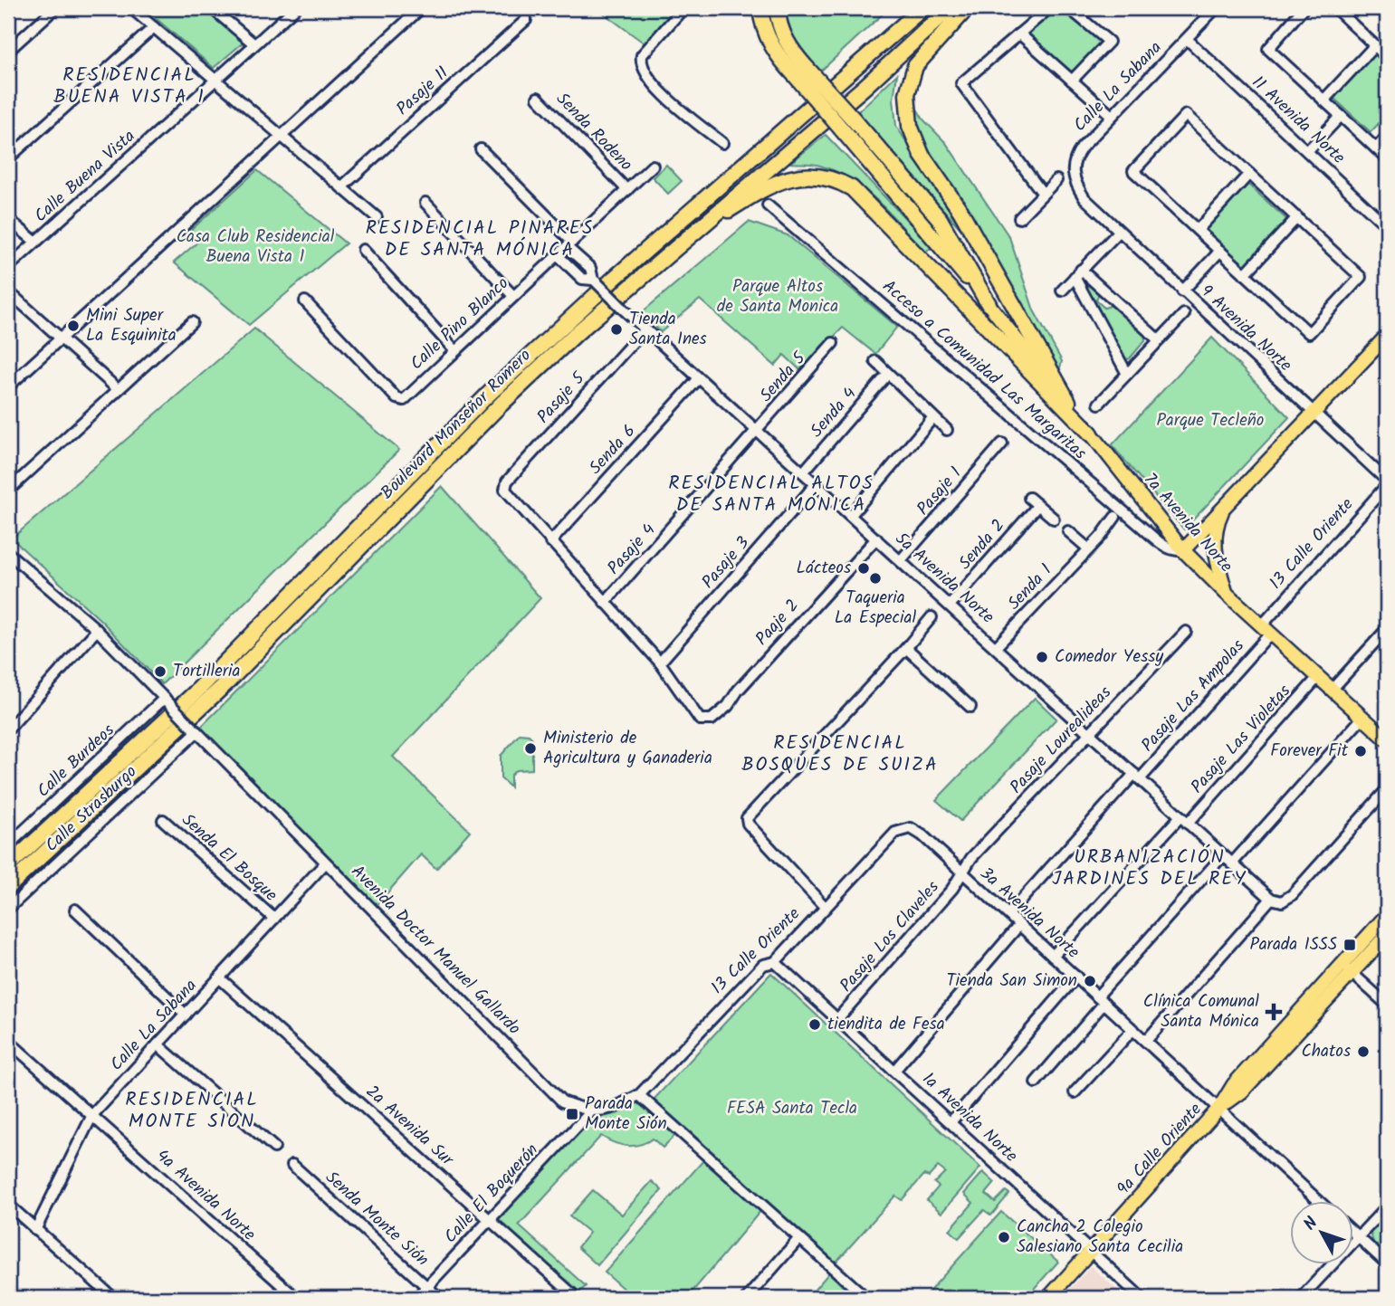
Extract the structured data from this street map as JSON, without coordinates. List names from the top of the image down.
{
  "streets": {
    "highway": ["Boulevard Monseñor Romero"],
    "main road": ["7a Avenida Norte", "9a Calle Oriente"],
    "street": [
      "Calle La Sabana",
      "Pasaje 11",
      "11 Avenida Norte",
      "Senda Rodeno",
      "Calle Buena Vista",
      "Calle Pino Blanco",
      "9 Avenida Norte",
      "Acceso a Comunidad Las Margaritas",
      "Senda 5",
      "Pasaje 5",
      "Senda 4",
      "Senda 6",
      "Pasaje 1",
      "13 Calle Oriente",
      "Senda 2",
      "Pasaje 4",
      "Pasaje 3",
      "5a Avenida Norte",
      "Senda 1",
      "Paaje 2",
      "Pasaje Las Ampolas",
      "Pasaje Las Violetas",
      "Pasaje Lourealideas",
      "Calle Burdeos",
      "Calle Strasburgo",
      "Senda El Bosque",
      "3a Avenida Norte",
      "Pasaje Los Claveles",
      "Avenida Doctor Manuel Gallardo",
      "1a Avenida Norte",
      "2a Avenida Sur",
      "Calle El Boquerón",
      "4a Avenida Norte",
      "Senda Monte Sión"
    ]
  },
  "crossings": [
    ["Calle La Sabana", "11 Avenida Norte"],
    ["Calle La Sabana", "9 Avenida Norte"],
    ["Calle La Sabana", "Senda El Bosque"],
    ["Calle La Sabana", "Avenida Doctor Manuel Gallardo"],
    ["Calle La Sabana", "2a Avenida Sur"],
    ["Calle La Sabana", "4a Avenida Norte"],
    ["Senda Rodeno", "Calle Pino Blanco"],
    ["Calle Pino Blanco", "5a Avenida Norte"],
    ["Acceso a Comunidad Las Margaritas", "7a Avenida Norte"],
    ["Senda 5", "Pasaje 4"],
    ["Senda 5", "5a Avenida Norte"],
    ["Pasaje 5", "Senda 6"],
    ["Pasaje 5", "5a Avenida Norte"],
    ["Senda 4", "5a Avenida Norte"],
    ["Senda 6", "5a Avenida Norte"],
    ["Pasaje 1", "5a Avenida Norte"],
    ["7a Avenida Norte", "13 Calle Oriente"],
    ["7a Avenida Norte", "Pasaje Las Ampolas"],
    ["7a Avenida Norte", "Pasaje Las Violetas"],
    ["13 Calle Oriente", "Pasaje Las Ampolas"],
    ["13 Calle Oriente", "3a Avenida Norte"],
    ["13 Calle Oriente", "1a Avenida Norte"],
    ["Senda 2", "5a Avenida Norte"],
    ["Pasaje 4", "5a Avenida Norte"],
    ["Pasaje 3", "5a Avenida Norte"],
    ["Pasaje 3", "Paaje 2"],
    ["5a Avenida Norte", "Senda 1"],
    ["5a Avenida Norte", "Paaje 2"],
    ["5a Avenida Norte", "Pasaje Las Ampolas"],
    ["5a Avenida Norte", "Pasaje Las Violetas"],
    ["5a Avenida Norte", "Pasaje Lourealideas"],
    ["Pasaje Las Ampolas", "3a Avenida Norte"],
    ["Pasaje Las Violetas", "3a Avenida Norte"],
    ["Pasaje Lourealideas", "3a Avenida Norte"],
    ["Pasaje Lourealideas", "Pasaje Los Claveles"],
    ["Calle Burdeos", "Avenida Doctor Manuel Gallardo"],
    ["Calle Strasburgo", "Avenida Doctor Manuel Gallardo"],
    ["3a Avenida Norte", "Pasaje Los Claveles"],
    ["3a Avenida Norte", "9a Calle Oriente"],
    ["Pasaje Los Claveles", "1a Avenida Norte"],
    ["Avenida Doctor Manuel Gallardo", "Calle El Boquerón"],
    ["1a Avenida Norte", "9a Calle Oriente"],
    ["2a Avenida Sur", "Calle El Boquerón"],
    ["Calle El Boquerón", "Senda Monte Sión"]
  ],
  "districts": [
    "RESIDENCIAL BUENA VISTA 1",
    "RESIDENCIAL PINARES DE SANTA MÓNICA",
    "RESIDENCIAL ALTOS DE SANTA MÓNICA",
    "RESIDENCIAL BOSQUES DE SUIZA",
    "URBANIZACIÓN JARDINES DEL REY",
    "RESIDENCIAL MONTE SION"
  ],
  "parks": [
    "Casa Club Residencial Buena Vista 1",
    "Parque Altos de Santa Monica",
    "Parque Tecleño",
    "FESA Santa Tecla"
  ],
  "places": {
    "other": [
      "Mini Super La Esquinita",
      "Tienda Santa Ines",
      "Lácteos",
      "Taqueria La Especial",
      "Comedor Yessy",
      "Tortilleria",
      "Ministerio de Agricultura y Ganaderia",
      "Forever Fit",
      "Tienda San Simon",
      "tiendita de Fesa",
      "Chatos",
      "Cancha 2 Colegio Salesiano Santa Cecilia"
    ],
    "transit": ["Parada ISSS", "Parada Monte Sión"],
    "health": ["Clínica Comunal Santa Mónica"]
  },
  "north": "top left"
}
